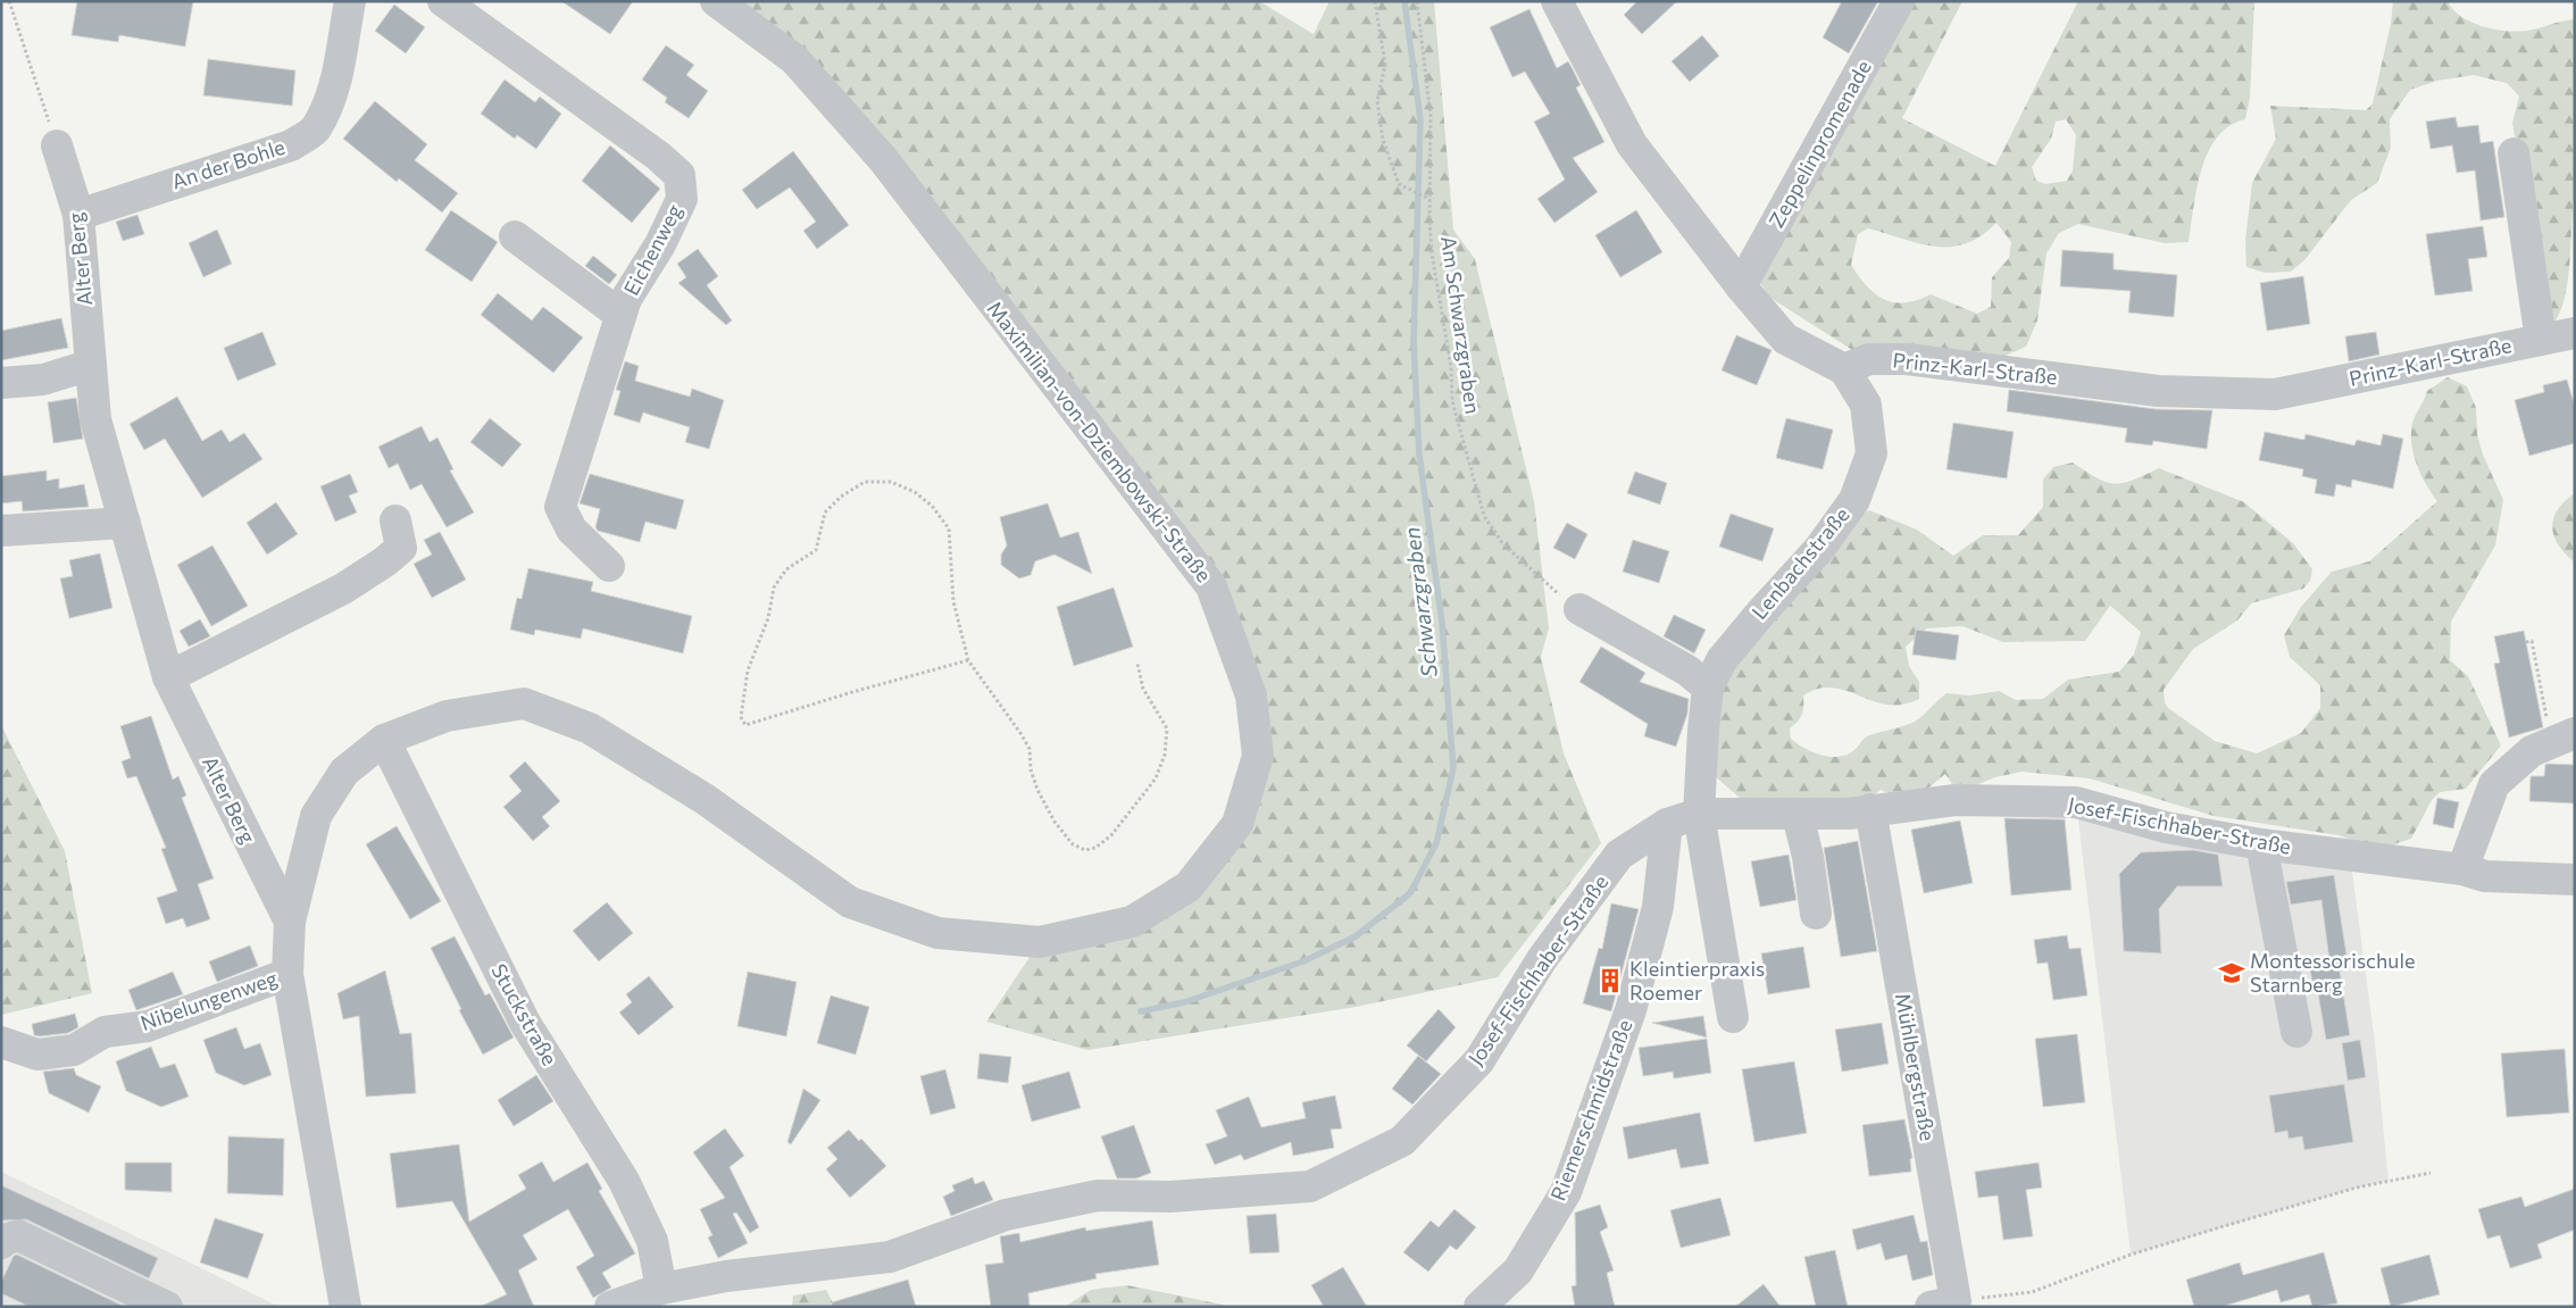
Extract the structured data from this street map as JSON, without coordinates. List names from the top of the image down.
{
  "streets": {
    "street": [
      "Zeppelinpromenade",
      "An der Bohle",
      "Eichenweg",
      "Alter Berg",
      "Prinz-Karl-Straße",
      "Maximilian-von-Dziembowski-Straße",
      "Lenbachstraße",
      "Josef-Fischhaber-Straße",
      "Nibelungenweg",
      "Stuckstraße",
      "Mühlbergstraße",
      "Riemerschmidstraße"
    ],
    "path": ["Am Schwarzgraben"]
  },
  "crossings": [
    ["An der Bohle", "Alter Berg"],
    ["Alter Berg", "Maximilian-von-Dziembowski-Straße"],
    ["Prinz-Karl-Straße", "Lenbachstraße"],
    ["Maximilian-von-Dziembowski-Straße", "Nibelungenweg"],
    ["Maximilian-von-Dziembowski-Straße", "Stuckstraße"],
    ["Lenbachstraße", "Josef-Fischhaber-Straße"],
    ["Josef-Fischhaber-Straße", "Stuckstraße"],
    ["Josef-Fischhaber-Straße", "Mühlbergstraße"],
    ["Josef-Fischhaber-Straße", "Riemerschmidstraße"]
  ],
  "water": ["Schwarzgraben"],
  "places": {
    "school or university": ["Montessorischule Starnberg"],
    "building": ["Kleintierpraxis Roemer"]
  }
}
